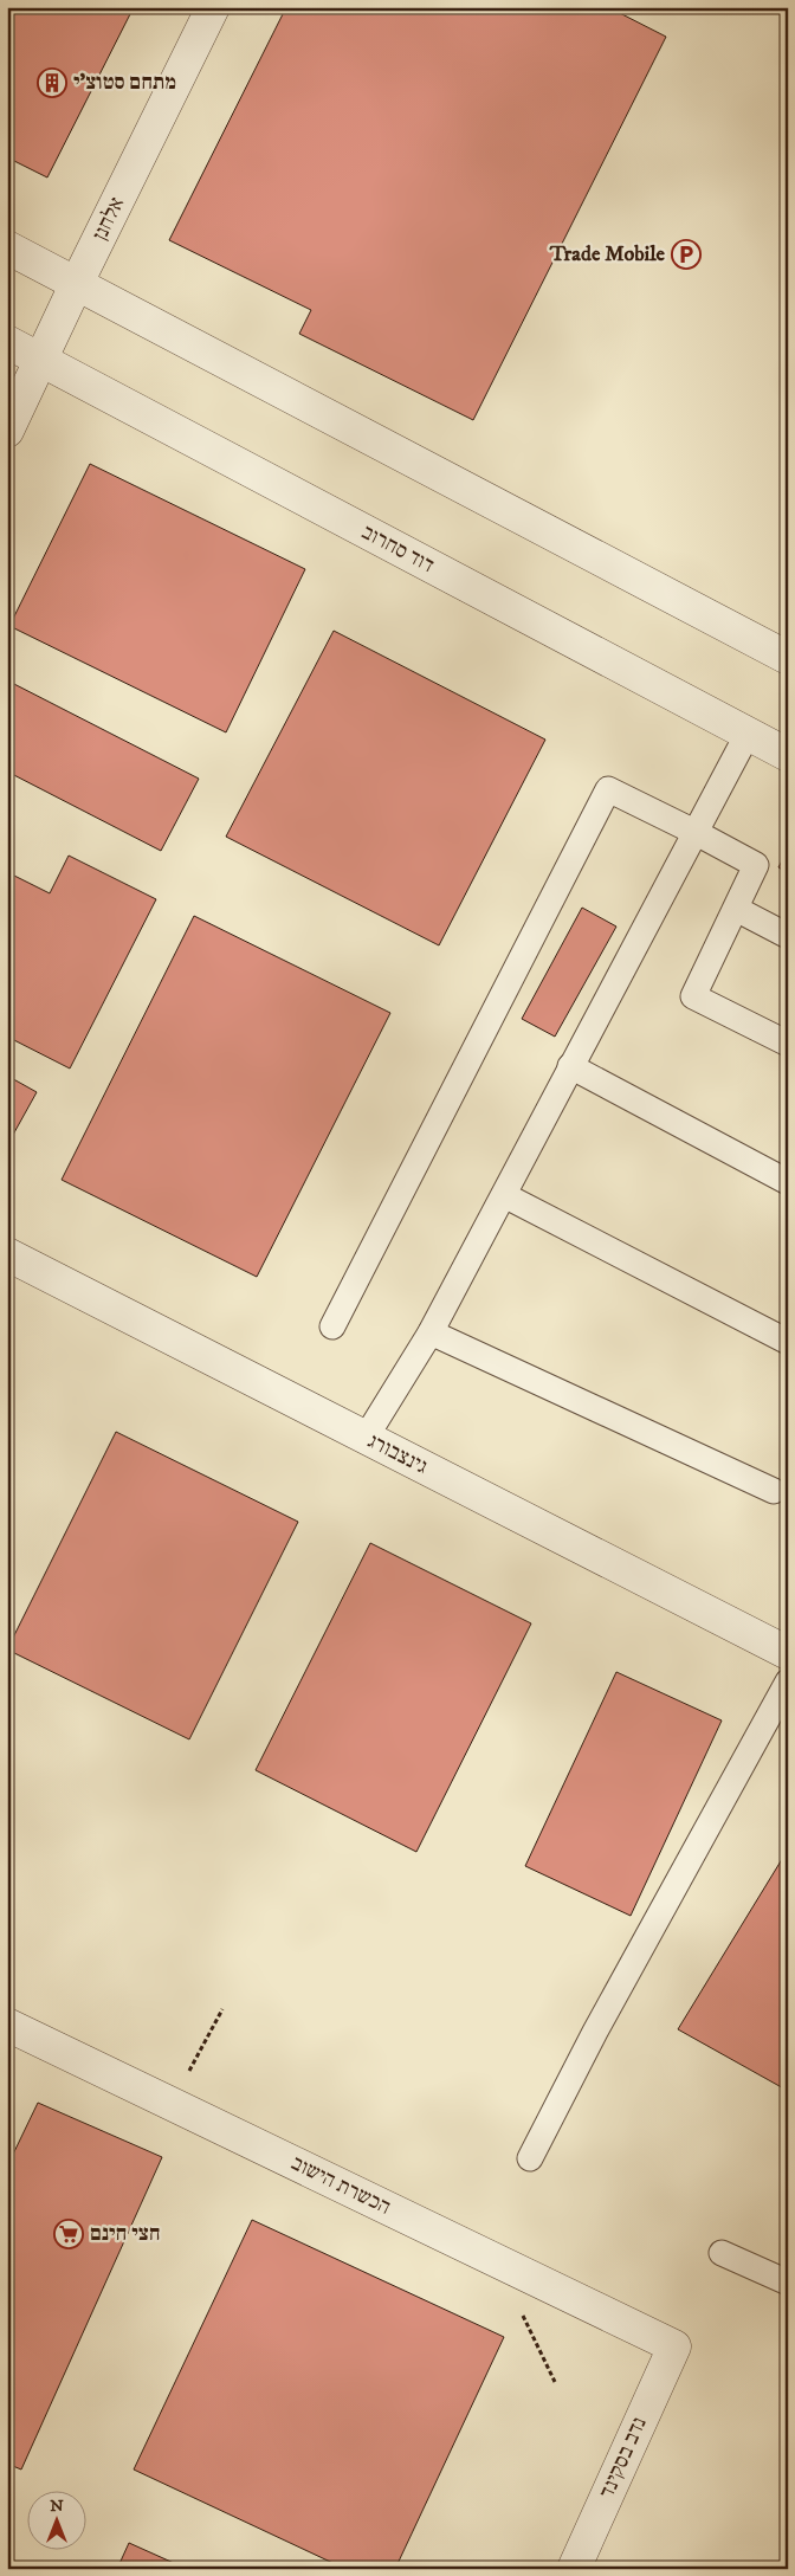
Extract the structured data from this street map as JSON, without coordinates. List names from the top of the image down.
{
  "streets": {
    "street": [
      "אלחנן",
      "דוד סחרוב",
      "גינצבורג",
      "הכשרת הישוב",
      "נדב בסקינד"
    ]
  },
  "crossings": [
    ["אלחנן", "דוד סחרוב"],
    ["הכשרת הישוב", "נדב בסקינד"]
  ],
  "places": {
    "building": ["מתחם סטוצ'י"],
    "parking": ["Trade Mobile"],
    "supermarket": ["חצי חינם"]
  },
  "north": "top"
}
